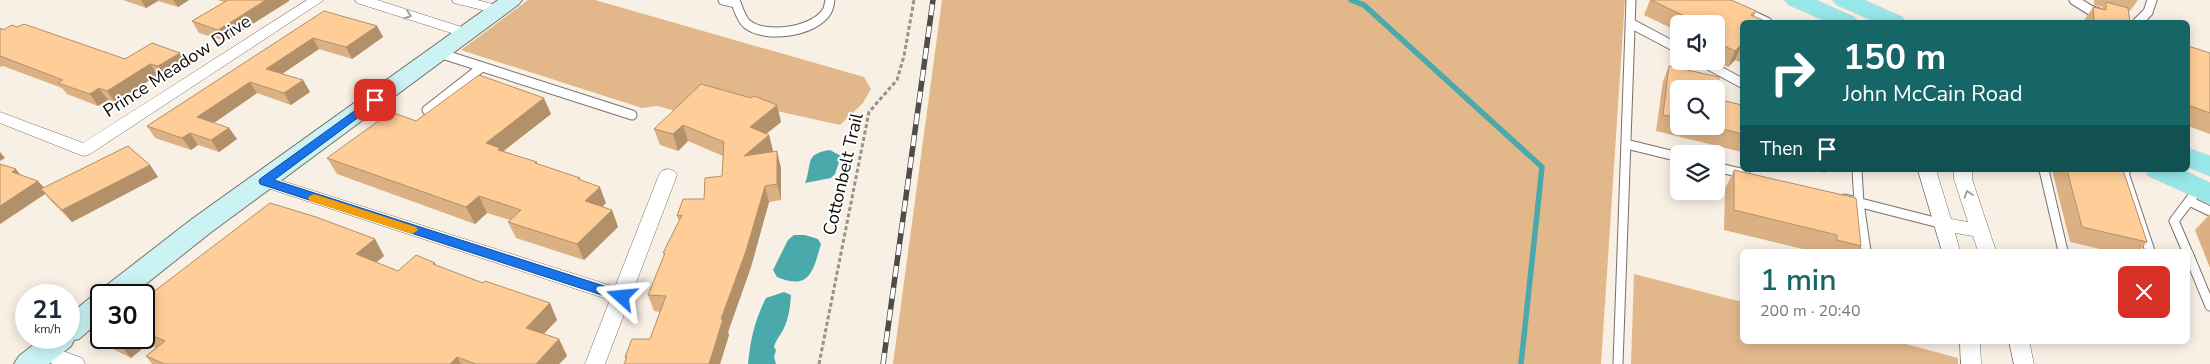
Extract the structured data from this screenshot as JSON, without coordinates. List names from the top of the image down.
{
  "streets": {
    "street": ["Prince Meadow Drive"],
    "path": ["Cottonbelt Trail"]
  },
  "page": {
    "turn": ["150 m", "John McCain Road"],
    "then": "Then",
    "heading": ["1 min", "200 m · 20:40"],
    "speed": "21 km/h",
    "limit": "30"
  }
}
